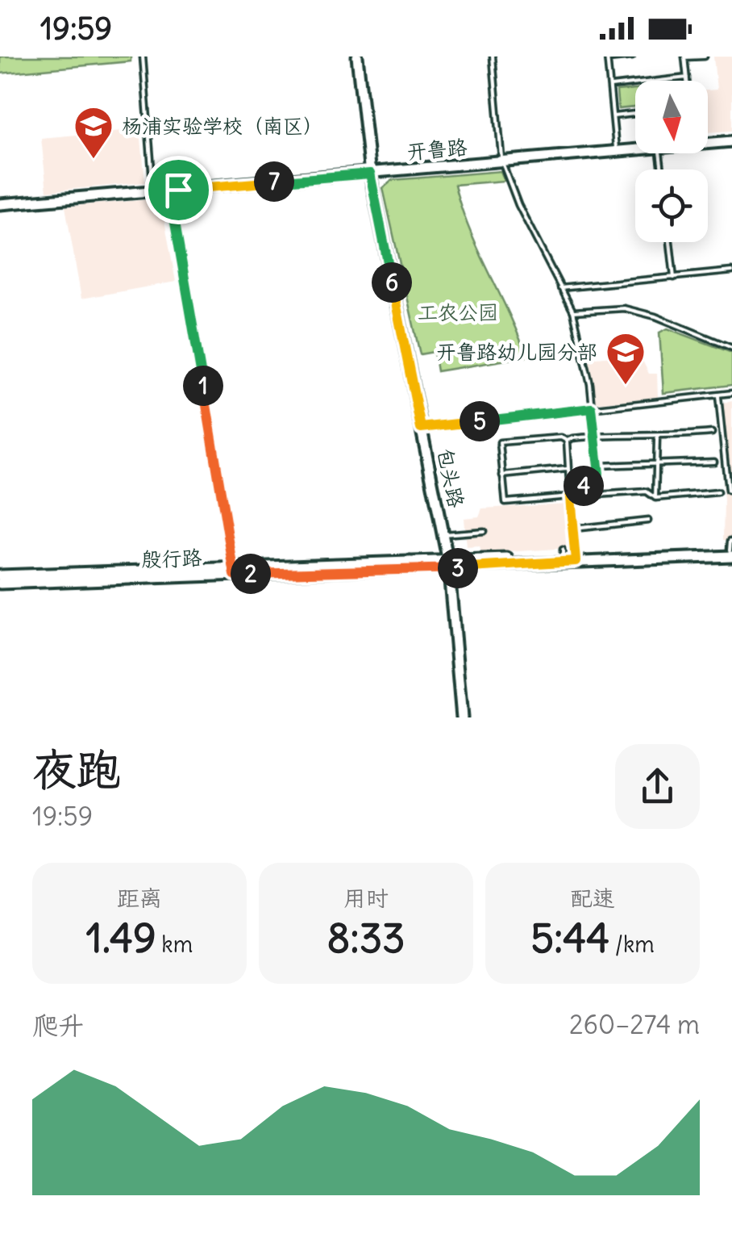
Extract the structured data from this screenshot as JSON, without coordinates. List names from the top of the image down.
{
  "streets": {
    "street": ["开鲁路", "包头路", "殷行路"]
  },
  "crossings": [
    ["开鲁路", "包头路"],
    ["包头路", "殷行路"]
  ],
  "parks": ["工农公园"],
  "places": {
    "school or university": ["杨浦实验学校（南区）", "开鲁路幼儿园分部"]
  },
  "north": "bottom",
  "page": {
    "status": "19:59",
    "pins": [
      "7",
      "6",
      "1",
      "5",
      "4",
      "3",
      "2"
    ],
    "heading": ["夜跑", "19:59"],
    "stats": [
      ["距离", "1.49 km"],
      ["用时", "8:33"],
      ["配速", "5:44 /km"]
    ],
    "chart": ["爬升", "260–274 m"]
  }
}
